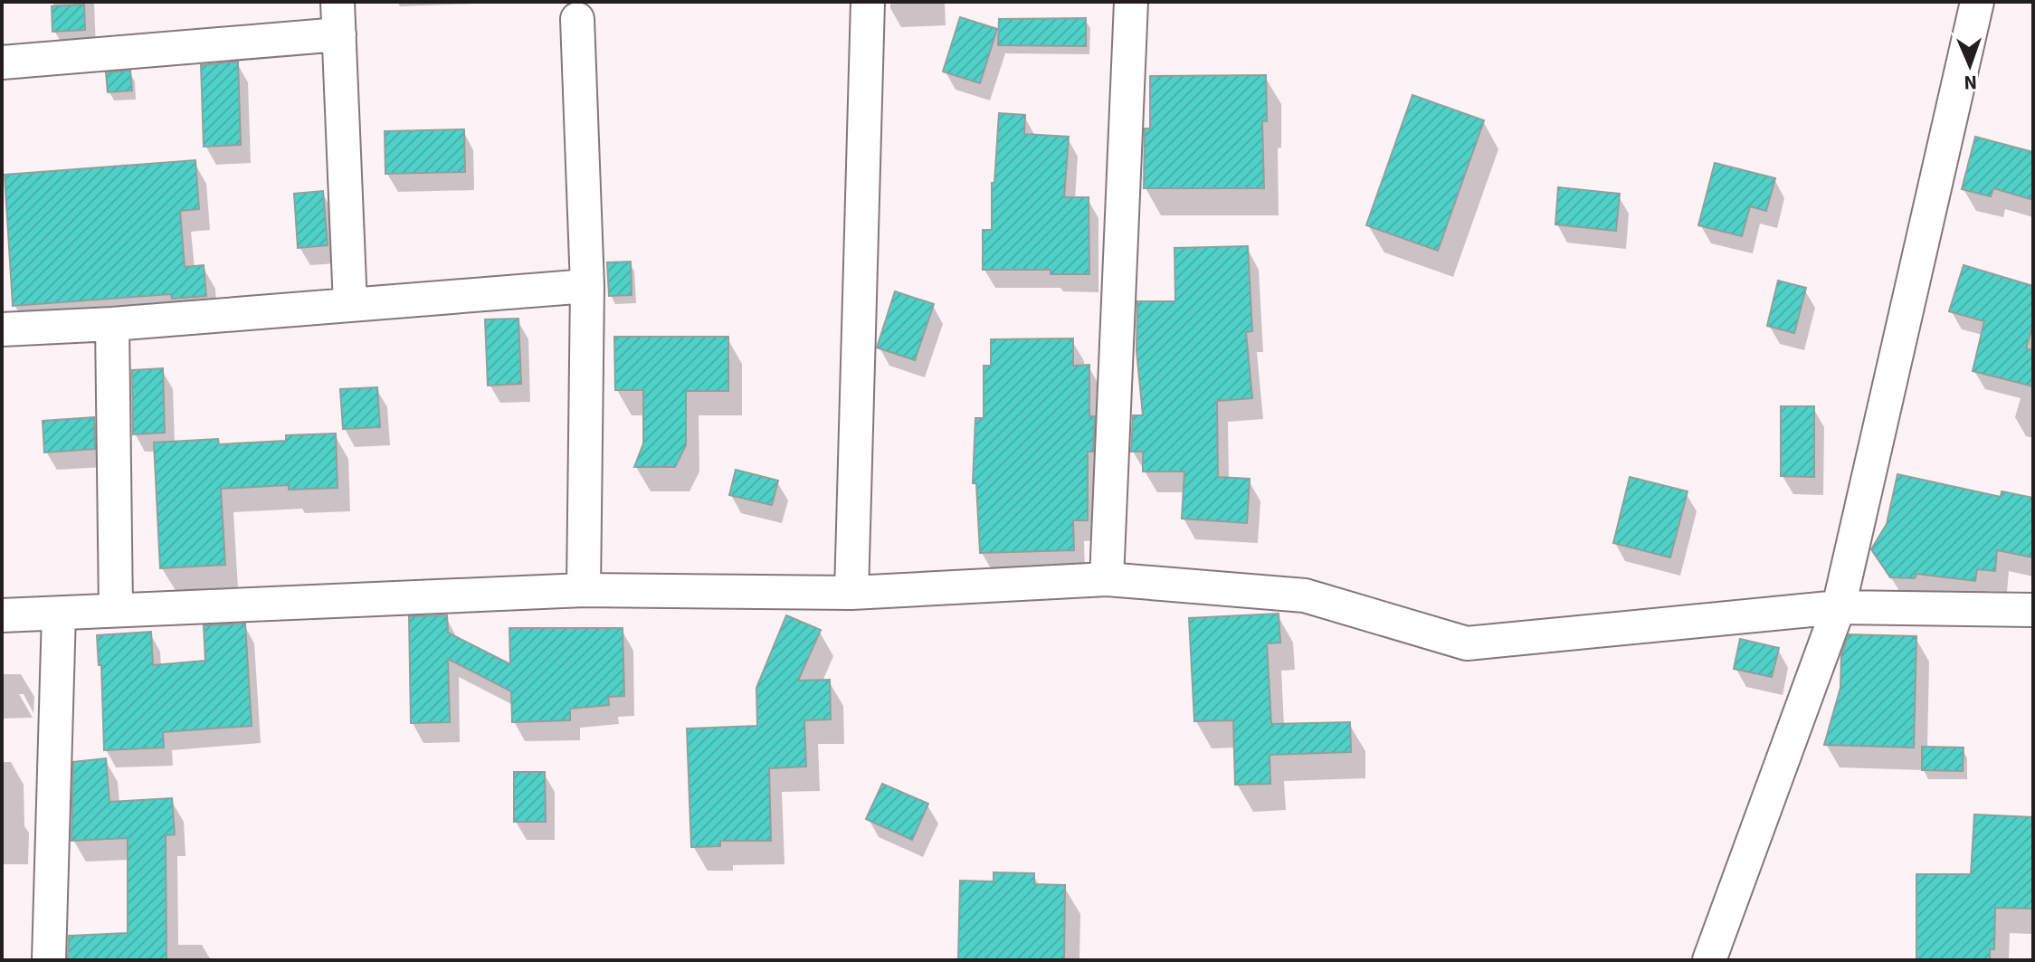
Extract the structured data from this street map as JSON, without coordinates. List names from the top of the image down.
{
  "north": "bottom"
}
